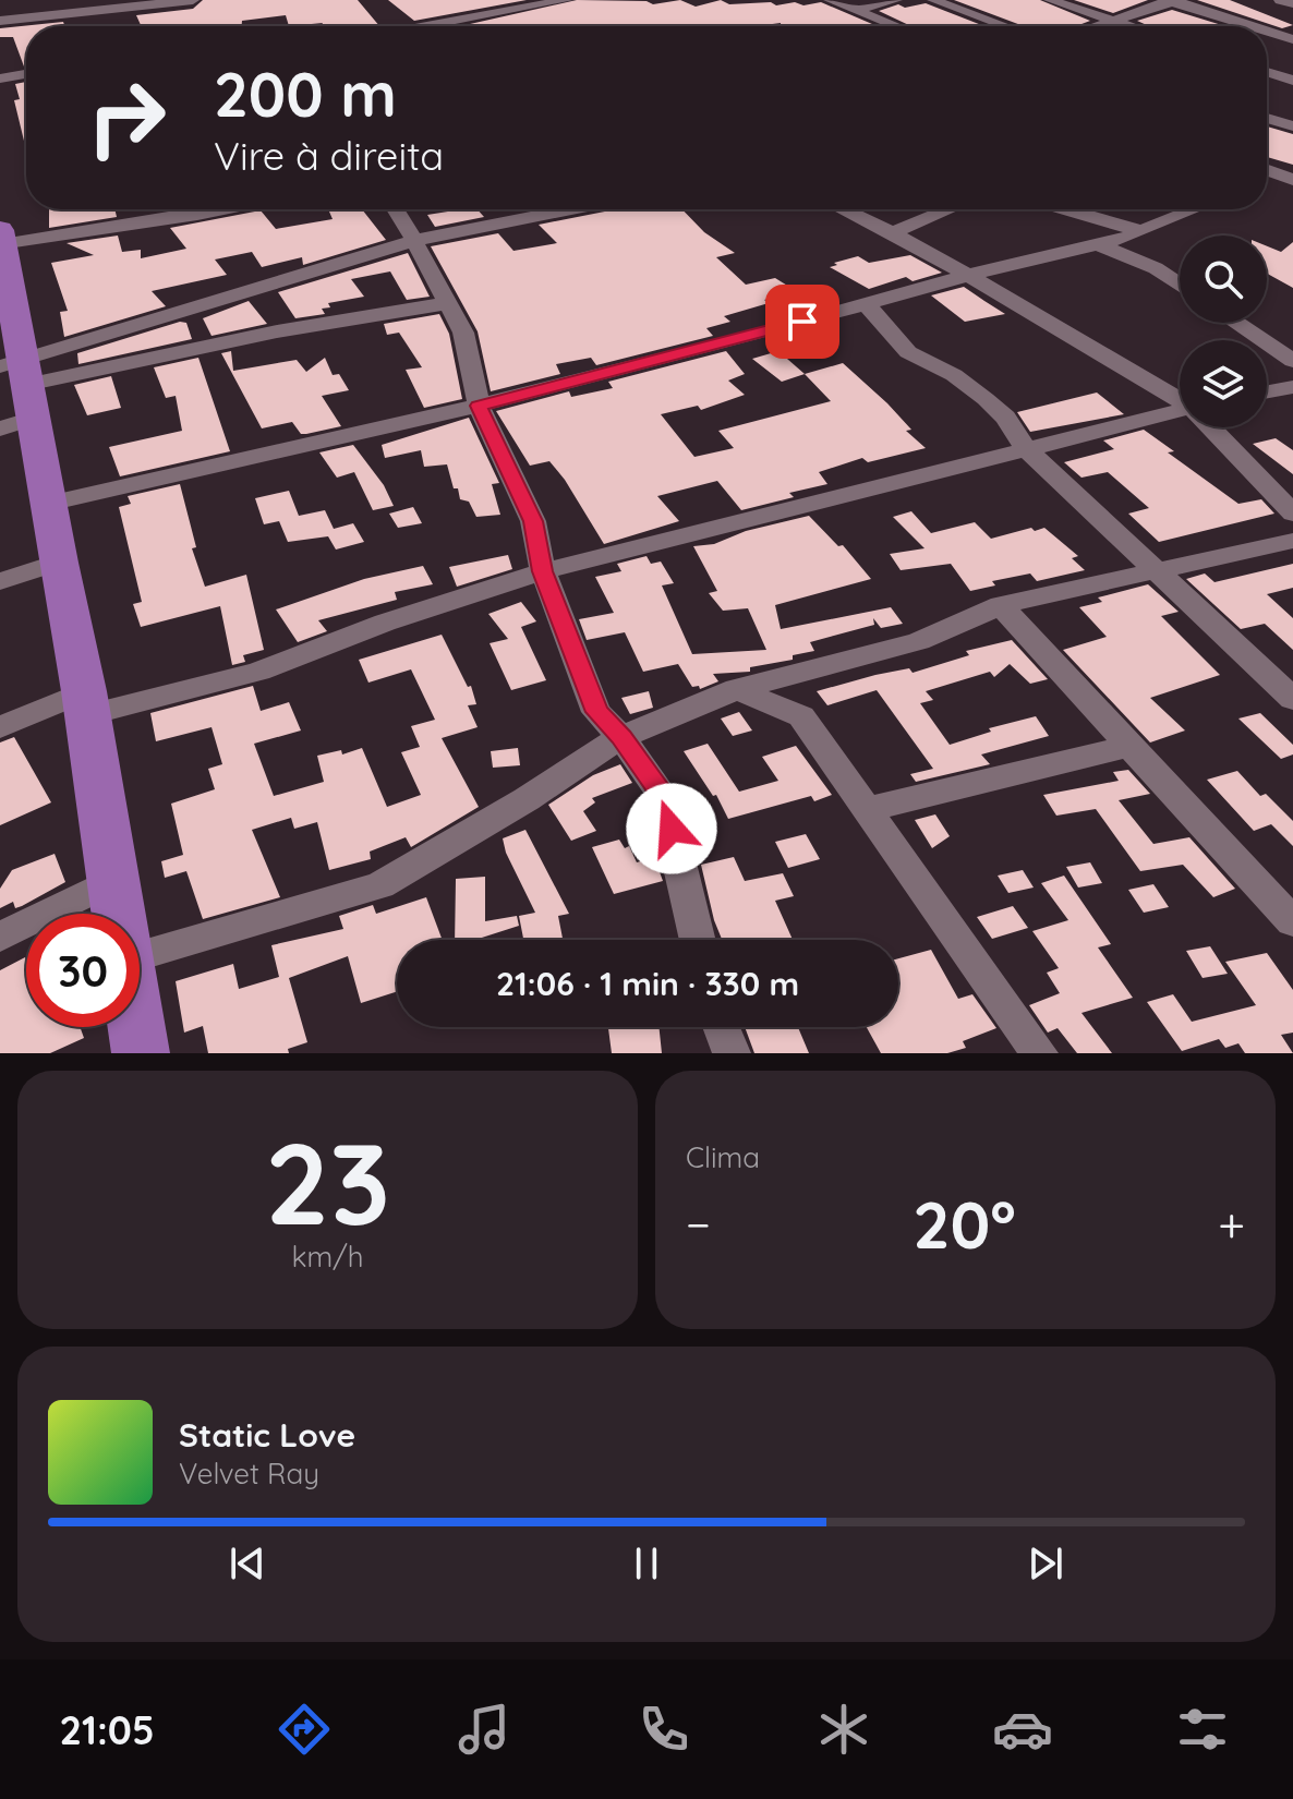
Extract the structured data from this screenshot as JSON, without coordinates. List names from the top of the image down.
{
  "page": {
    "turn": ["200 m", "Vire à direita"],
    "limit": "30",
    "trip": "21:06 · 1 min · 330 m",
    "tile": [
      ["23", "km/h"],
      "Clima"
    ],
    "heat": ["−", "20°", "+"],
    "song": ["Static Love", "Velvet Ray"],
    "tabs": "21:05"
  }
}
